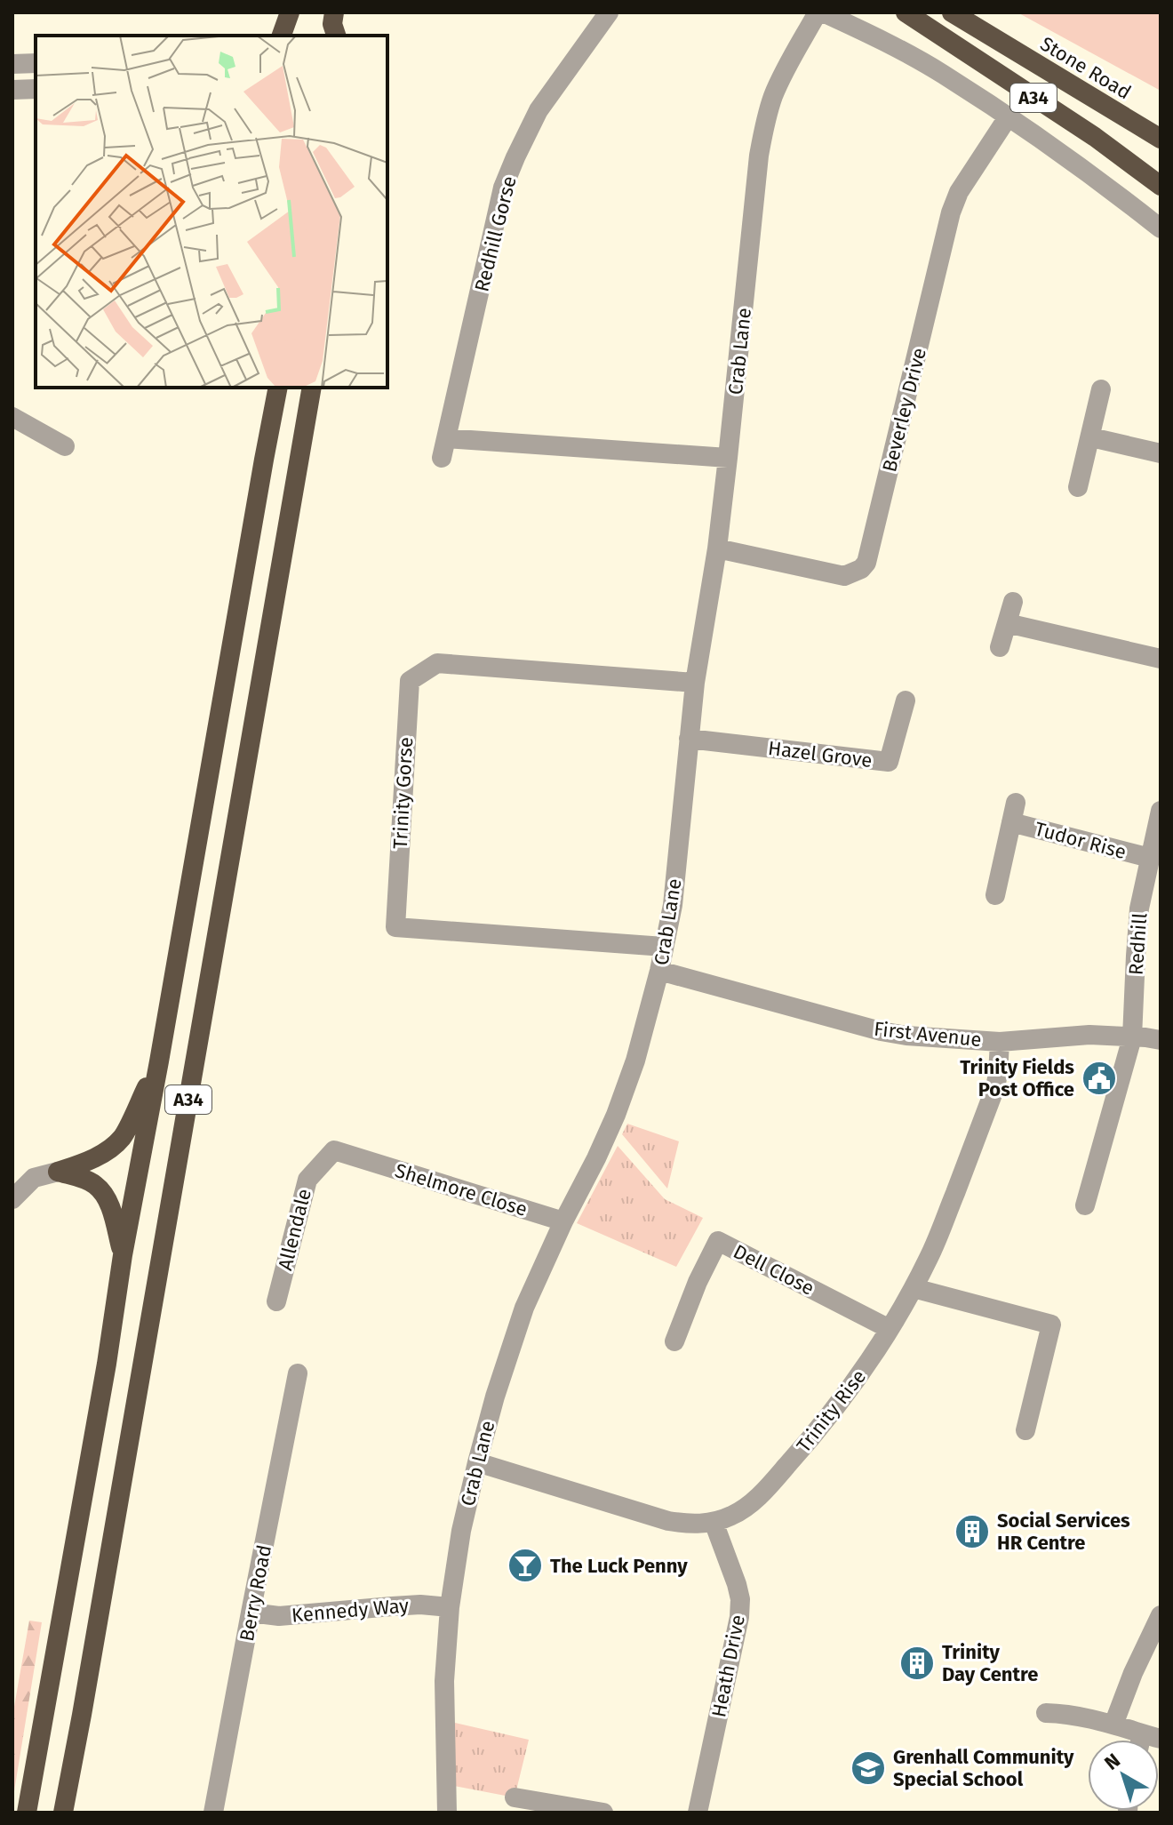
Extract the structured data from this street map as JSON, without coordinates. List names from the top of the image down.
{
  "streets": {
    "highway": ["Stone Road", "A34"],
    "street": [
      "Redhill Gorse",
      "Crab Lane",
      "Beverley Drive",
      "Hazel Grove",
      "Trinity Gorse",
      "Tudor Rise",
      "Redhill",
      "First Avenue",
      "Shelmore Close",
      "Allendale",
      "Dell Close",
      "Trinity Rise",
      "Berry Road",
      "Kennedy Way",
      "Heath Drive"
    ]
  },
  "crossings": [
    ["Redhill Gorse", "Crab Lane"],
    ["Crab Lane", "Beverley Drive"],
    ["Crab Lane", "Hazel Grove"],
    ["Crab Lane", "Trinity Gorse"],
    ["Crab Lane", "First Avenue"],
    ["Crab Lane", "Shelmore Close"],
    ["Crab Lane", "Trinity Rise"],
    ["Crab Lane", "Kennedy Way"],
    ["Tudor Rise", "Redhill"],
    ["Redhill", "First Avenue"],
    ["First Avenue", "Trinity Rise"],
    ["Shelmore Close", "Allendale"],
    ["Dell Close", "Trinity Rise"],
    ["Trinity Rise", "Heath Drive"],
    ["Berry Road", "Kennedy Way"]
  ],
  "places": {
    "public building": ["Trinity Fields Post Office"],
    "building": ["Social Services HR Centre", "Trinity Day Centre"],
    "bar": ["The Luck Penny"],
    "school or university": ["Grenhall Community Special School"]
  },
  "north": "top left"
}
